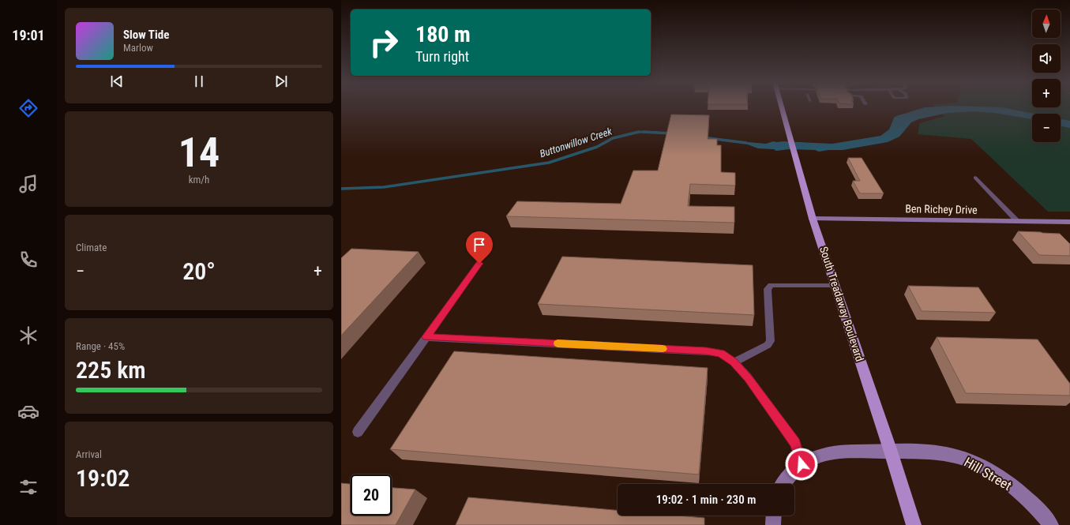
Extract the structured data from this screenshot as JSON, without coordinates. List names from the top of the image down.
{
  "streets": {
    "main road": ["South Treadaway Boulevard"],
    "street": ["Ben Richey Drive", "Hill Street"]
  },
  "crossings": [
    ["Ben Richey Drive", "South Treadaway Boulevard"],
    ["South Treadaway Boulevard", "Hill Street"]
  ],
  "water": ["Buttonwillow Creek"],
  "north": "top",
  "page": {
    "tabs": "19:01",
    "map_buttons": ["+", "−"],
    "turn": ["180 m", "Turn right"],
    "song": ["Slow Tide", "Marlow"],
    "tile": [
      ["14", "km/h"],
      "Climate",
      ["Range · 45%", "225 km"],
      ["Arrival", "19:02"]
    ],
    "heat": ["−", "20°", "+"],
    "limit": "20",
    "trip": "19:02 · 1 min · 230 m"
  }
}
